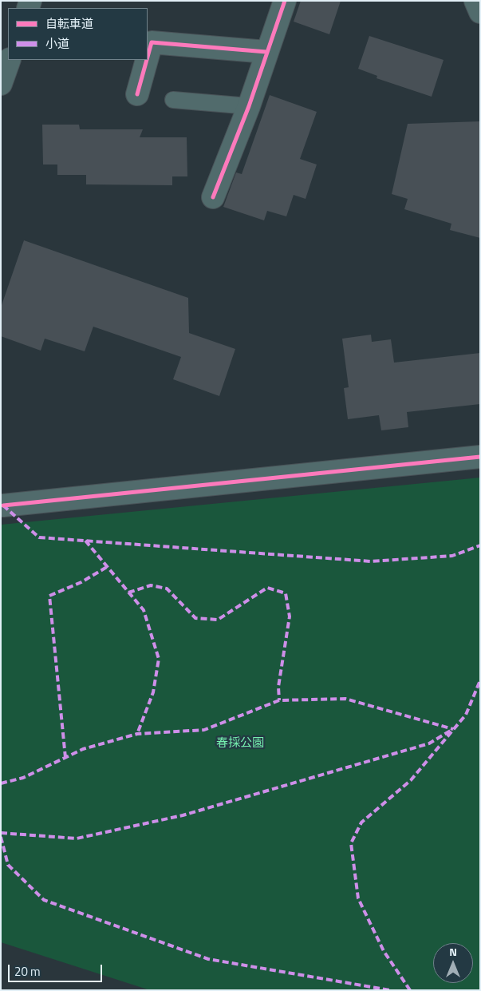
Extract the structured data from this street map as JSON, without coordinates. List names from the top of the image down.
{
  "parks": ["春採公園"],
  "legend": ["自転車道", "小道"],
  "scale_bar": "20 m",
  "north": "top"
}
